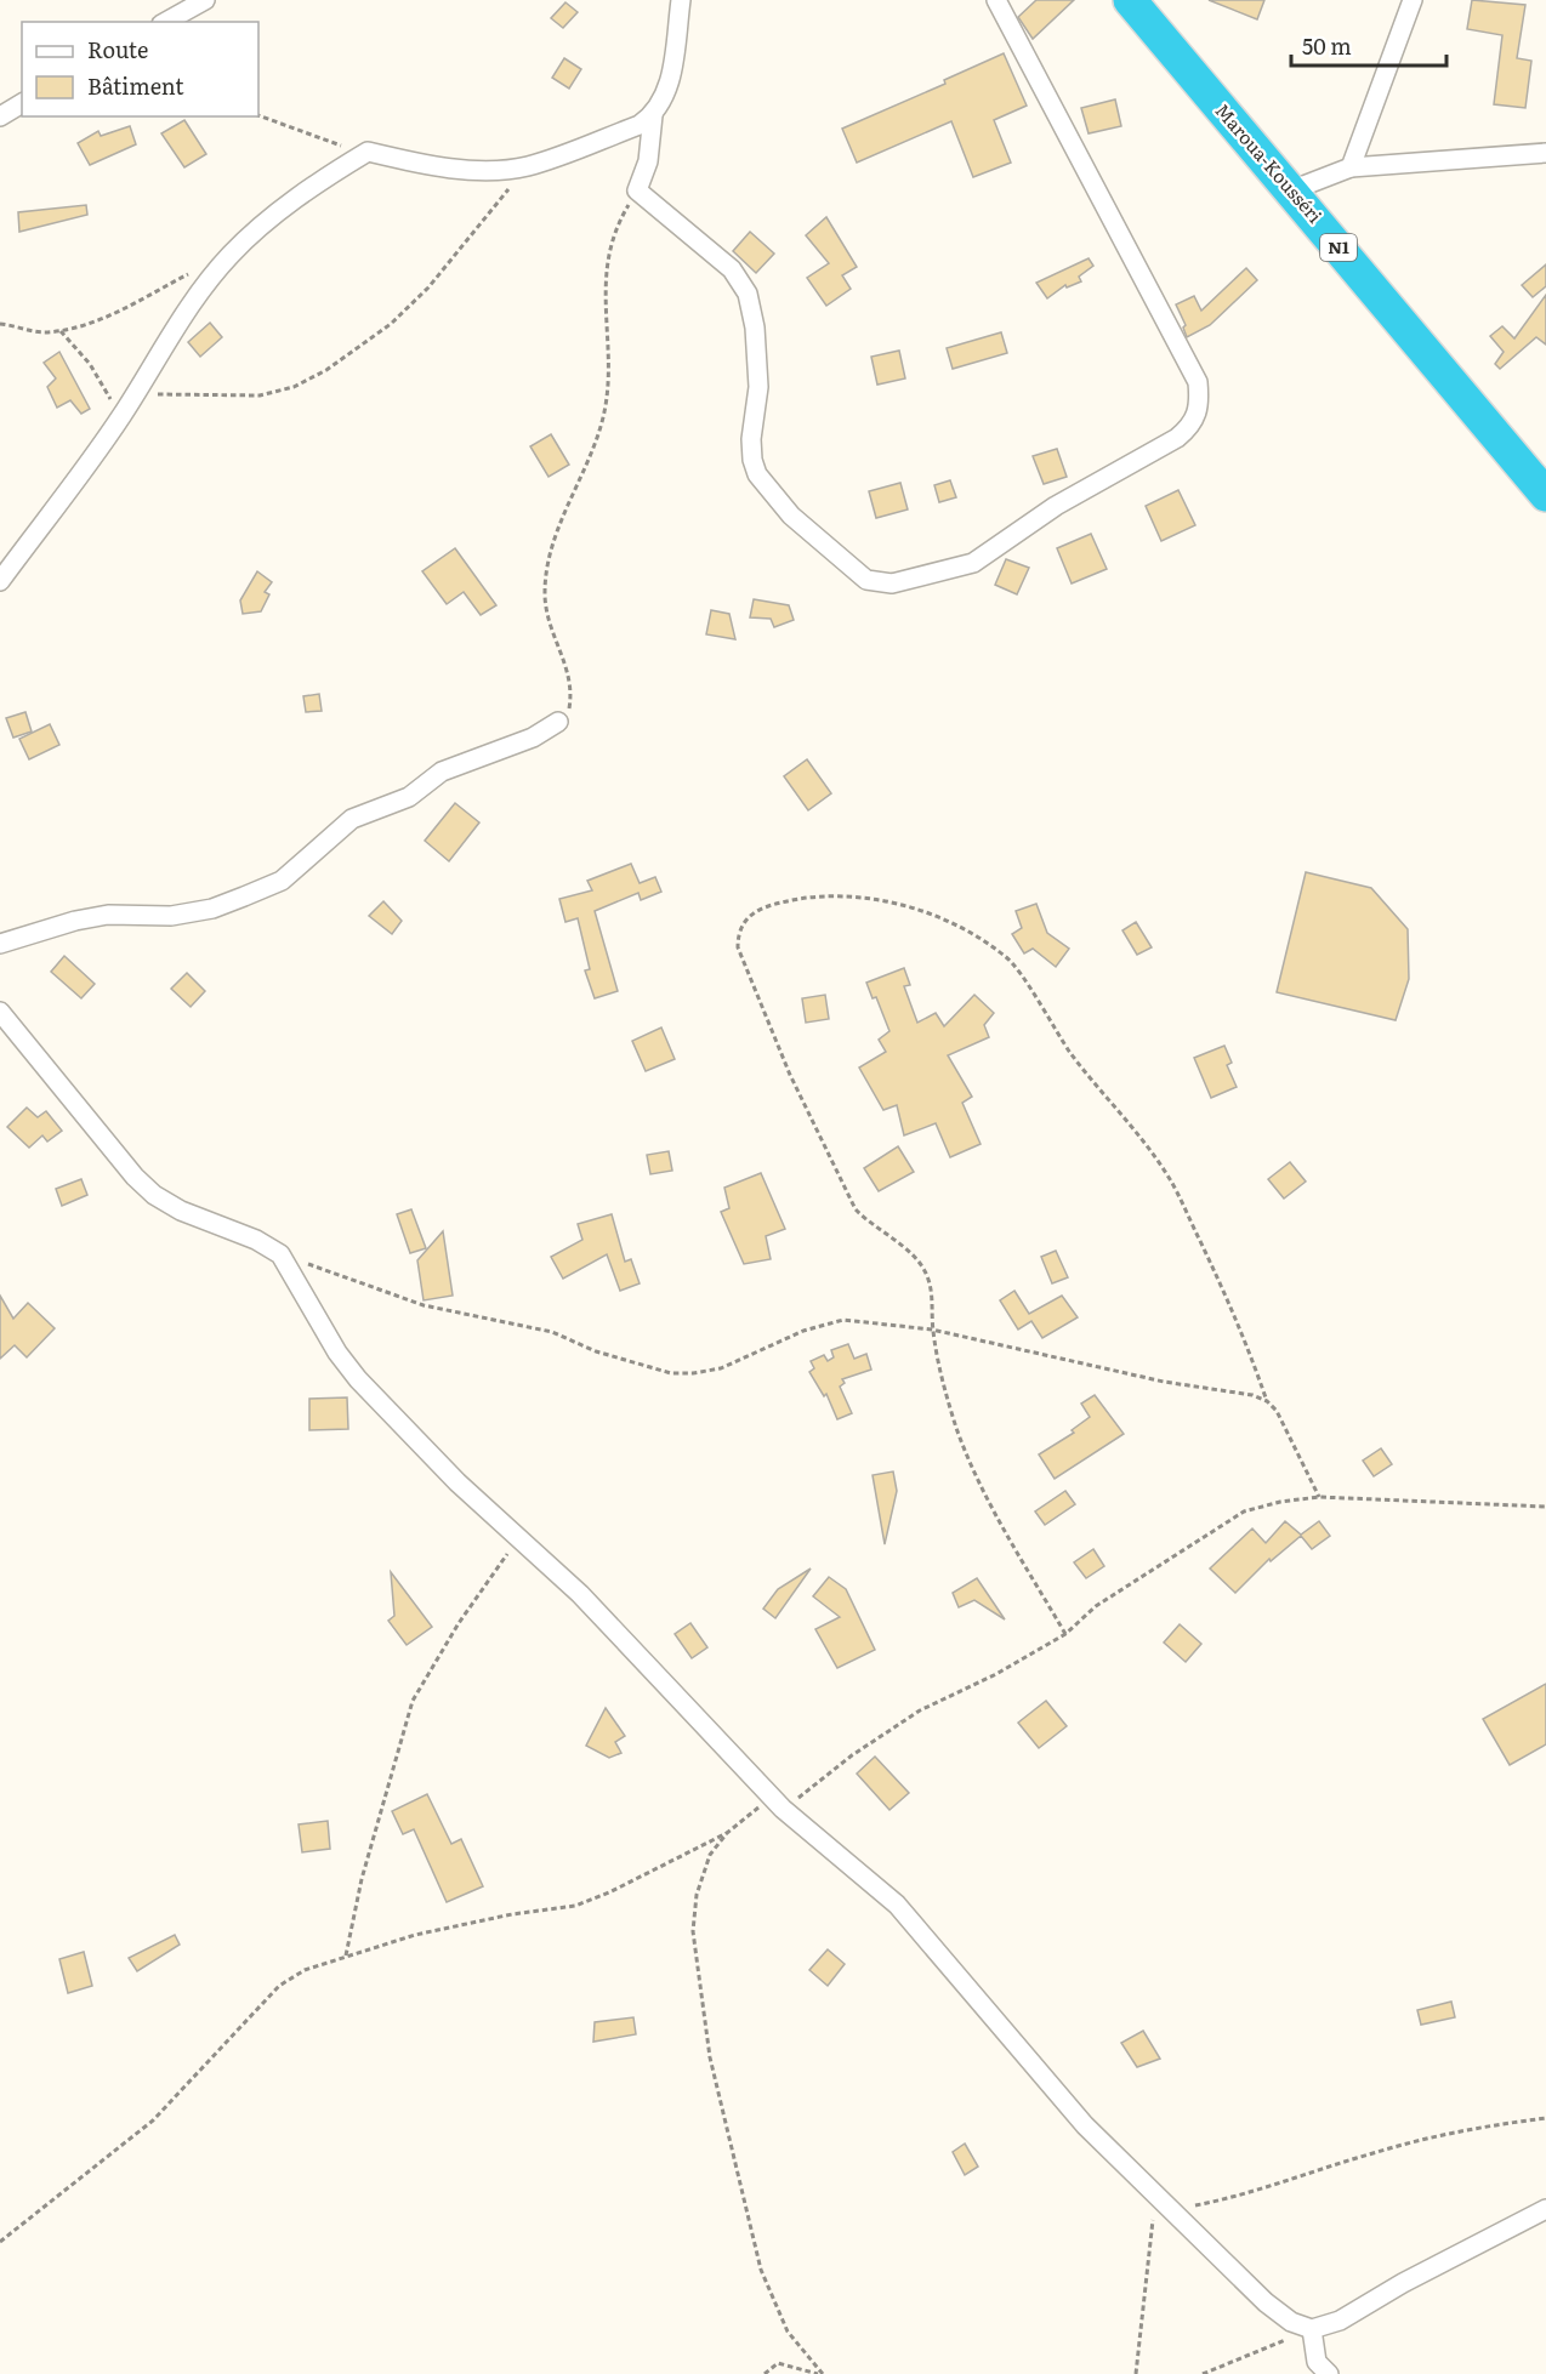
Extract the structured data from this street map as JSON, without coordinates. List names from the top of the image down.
{
  "streets": {
    "highway": ["Maroua-Kousséri", "N1"]
  },
  "legend": ["Route", "Bâtiment"],
  "scale_bar": "50 m"
}
